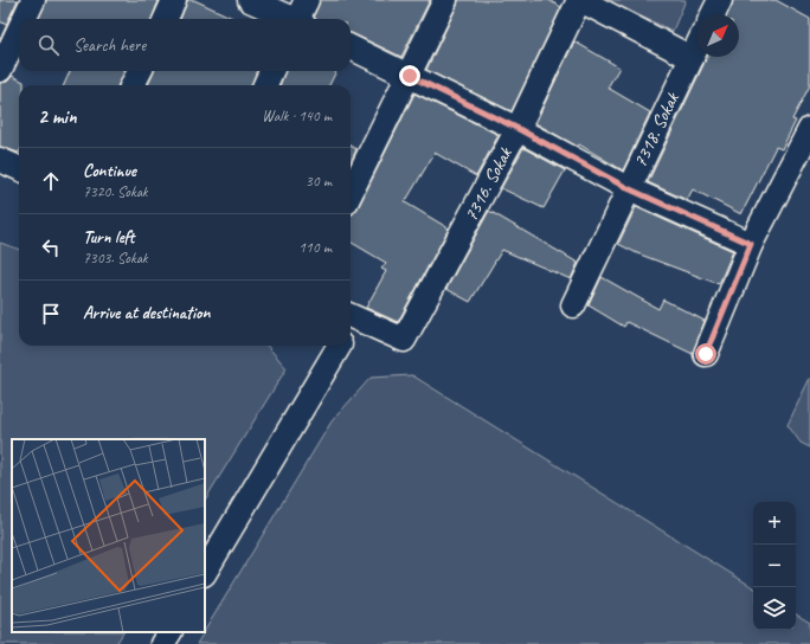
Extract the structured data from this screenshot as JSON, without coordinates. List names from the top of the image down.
{
  "streets": {
    "street": ["7318. Sokak", "7316. Sokak"]
  },
  "crossings": [
    ["7318. Sokak", "7316. Sokak"]
  ],
  "north": "top right",
  "page": {
    "search": "Search here",
    "heading": ["2 min", "Walk · 140 m"],
    "list": [
      ["Continue", "7320. Sokak", "30 m"],
      ["Turn left", "7303. Sokak", "110 m"],
      "Arrive at destination"
    ],
    "map_buttons": ["+", "−"]
  }
}
